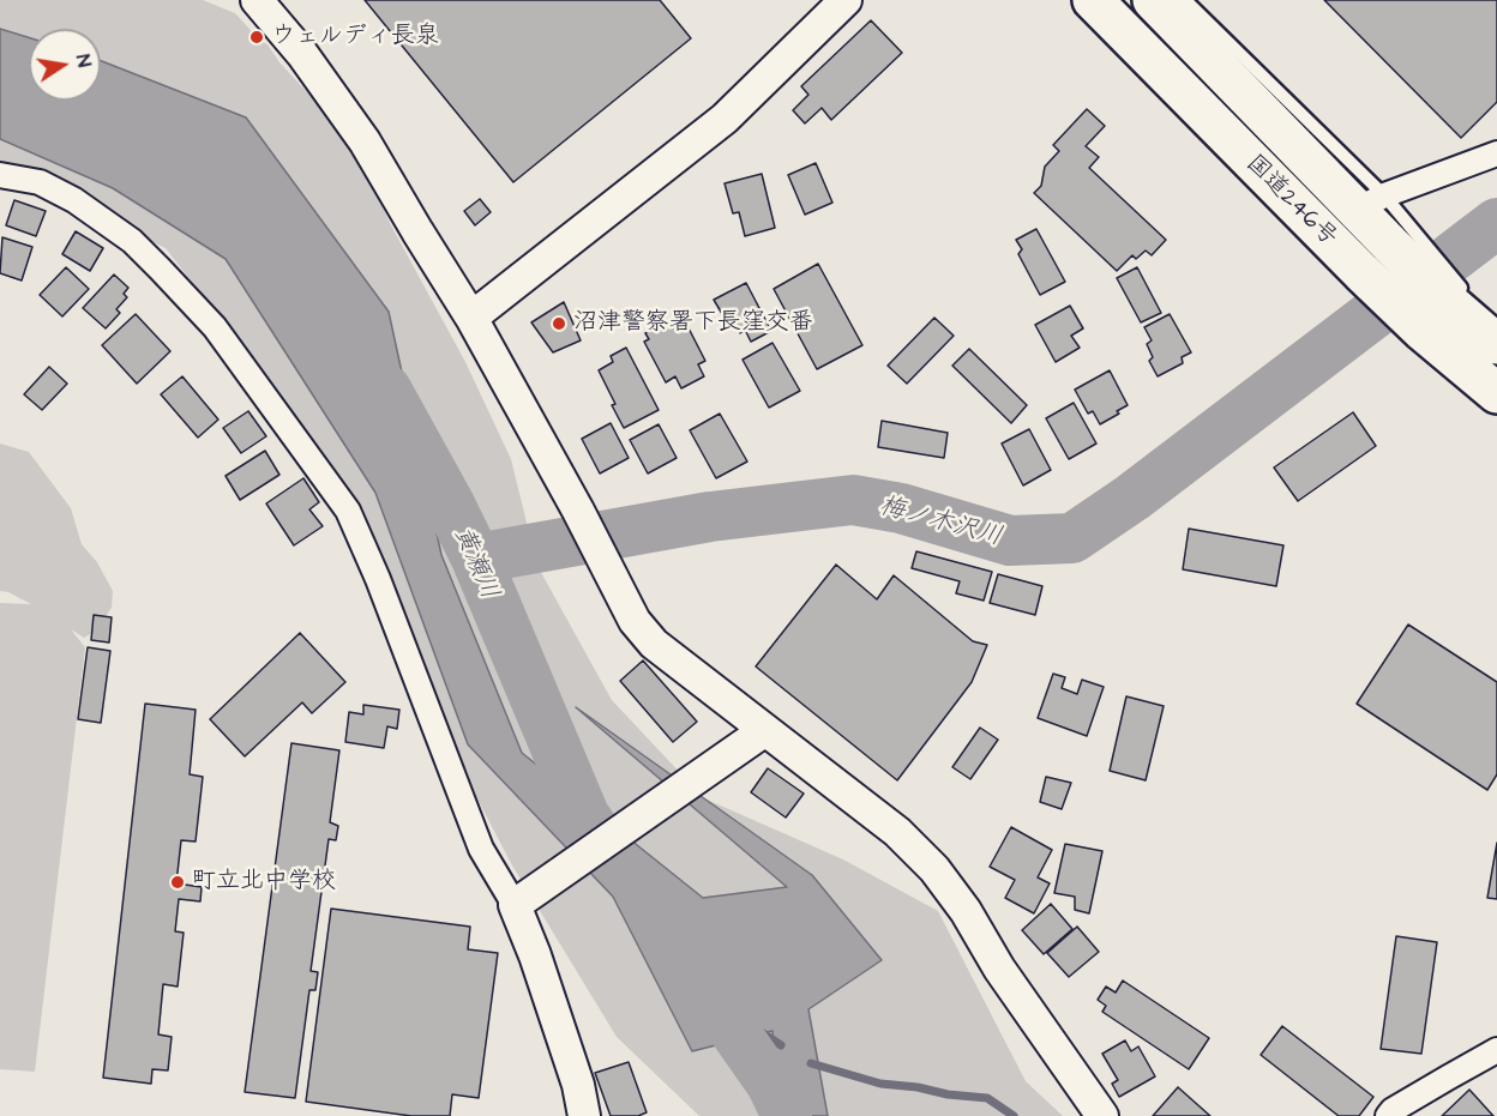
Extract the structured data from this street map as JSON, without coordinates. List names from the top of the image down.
{
  "streets": {
    "highway": ["国道246号"]
  },
  "water": ["梅ノ木沢川", "黄瀬川"],
  "places": ["ウェルディ長泉", "沼津警察署下長窪交番", "町立北中学校"],
  "north": "right"
}
